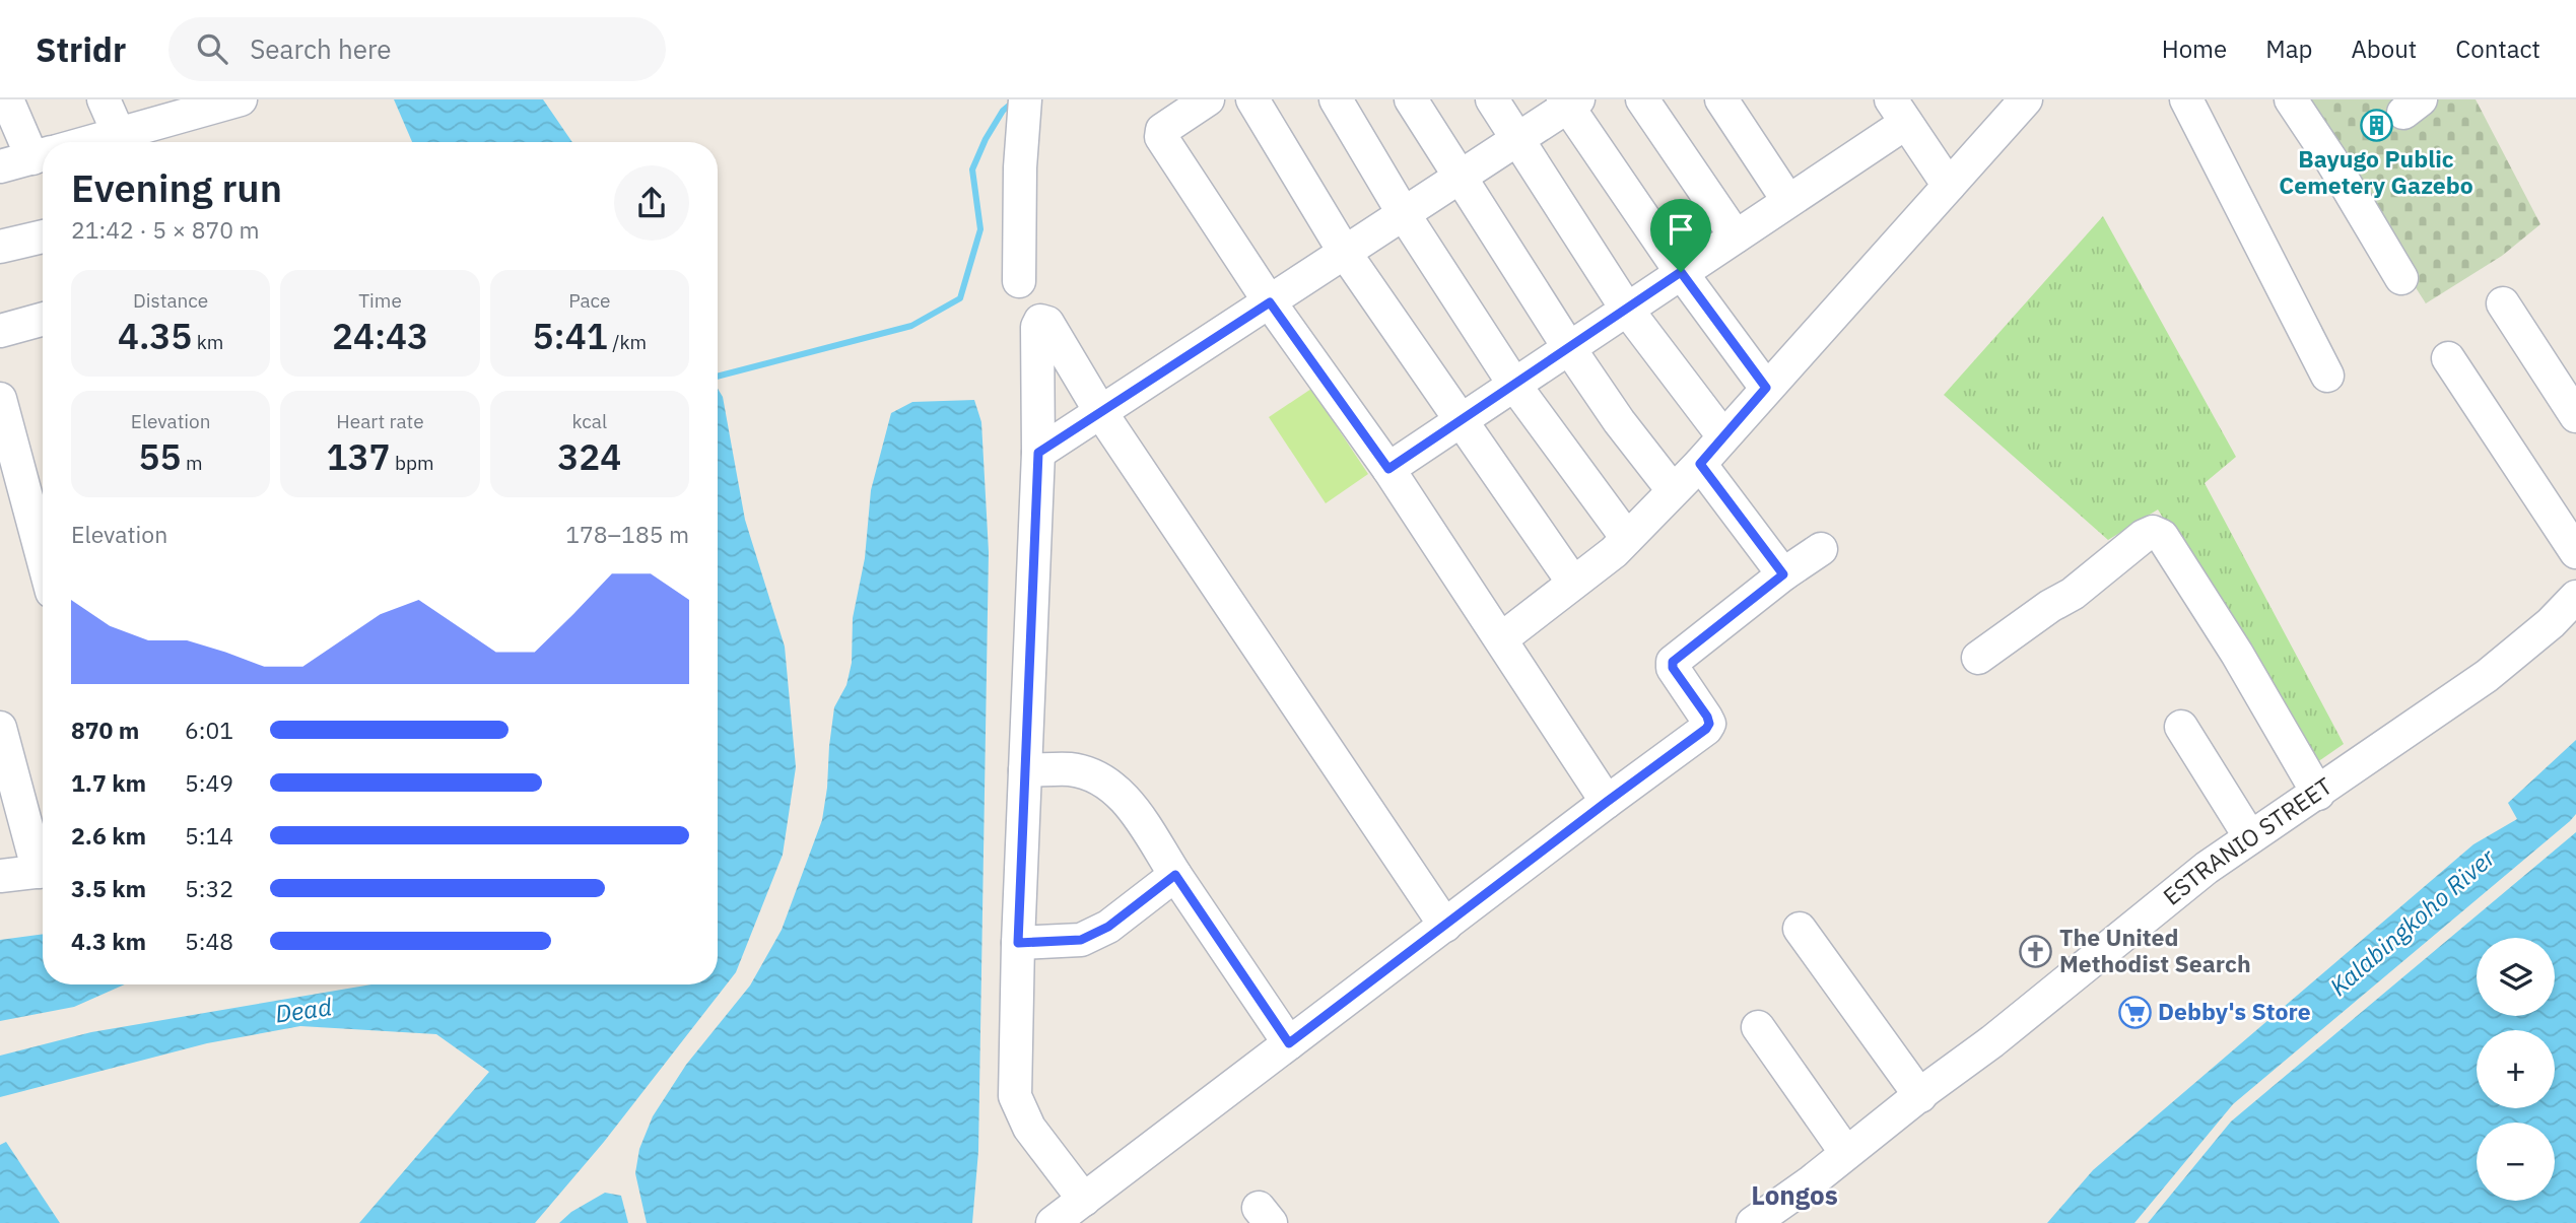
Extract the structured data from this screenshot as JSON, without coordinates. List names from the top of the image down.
{
  "streets": {
    "street": ["ESTRANIO STREET"]
  },
  "districts": ["Longos"],
  "water": ["Kalabingkoho River", "Dead"],
  "places": {
    "building": ["Bayugo Public Cemetery Gazebo"],
    "church": ["The United Methodist Search"],
    "supermarket": ["Debby's Store"]
  },
  "page": {
    "header": "Stridr",
    "search": "Search here",
    "nav": [
      "Home",
      "Map",
      "About",
      "Contact"
    ],
    "heading": ["Evening run", "21:42 · 5 × 870 m"],
    "stats": [
      ["Distance", "4.35 km"],
      ["Time", "24:43"],
      ["Pace", "5:41 /km"],
      ["Elevation", "55 m"],
      ["Heart rate", "137 bpm"],
      ["kcal", "324"]
    ],
    "chart": ["Elevation", "178–185 m"],
    "list": [
      {
        "name": "870 m",
        "note": "6:01"
      },
      {
        "name": "1.7 km",
        "note": "5:49"
      },
      {
        "name": "2.6 km",
        "note": "5:14"
      },
      {
        "name": "3.5 km",
        "note": "5:32"
      },
      {
        "name": "4.3 km",
        "note": "5:48"
      }
    ],
    "map_buttons": ["+", "−"]
  }
}
